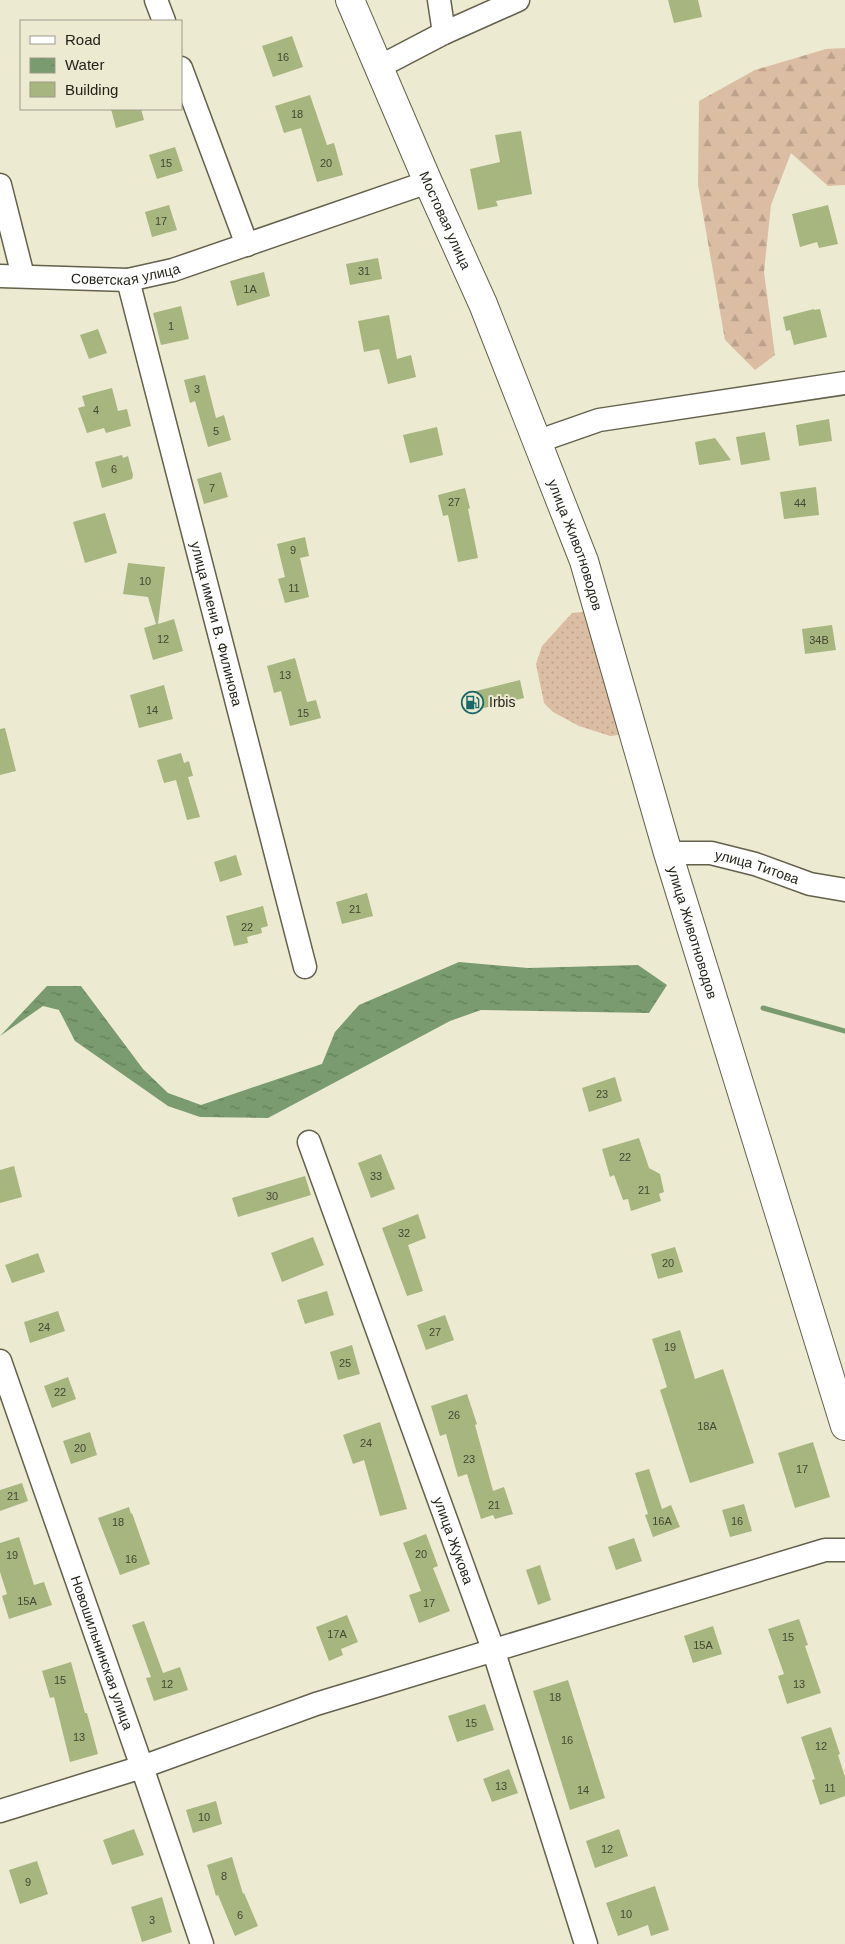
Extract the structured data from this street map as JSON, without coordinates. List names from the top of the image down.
{
  "streets": {
    "main road": ["Мостовая улица", "улица Животноводов"],
    "street": [
      "Советская улица",
      "улица имени В. Филинова",
      "улица Титова",
      "улица Жукова",
      "Новошильнинская улица"
    ]
  },
  "crossings": [
    ["Мостовая улица", "Советская улица"],
    ["Мостовая улица", "улица Животноводов"],
    ["Советская улица", "улица имени В. Филинова"],
    ["улица Животноводов", "улица Титова"]
  ],
  "places": {
    "fuel station": ["Irbis"]
  },
  "house_numbers": [
    "16",
    "18",
    "15",
    "20",
    "17",
    "31",
    "1А",
    "1",
    "3",
    "4",
    "5",
    "6",
    "7",
    "27",
    "44",
    "9",
    "10",
    "11",
    "12",
    "34В",
    "13",
    "14",
    "15",
    "21",
    "22",
    "23",
    "22",
    "33",
    "21",
    "30",
    "32",
    "20",
    "24",
    "27",
    "19",
    "25",
    "22",
    "26",
    "18А",
    "24",
    "20",
    "23",
    "17",
    "21",
    "21",
    "16А",
    "16",
    "18",
    "20",
    "19",
    "16",
    "15А",
    "17",
    "17А",
    "15",
    "15А",
    "15",
    "12",
    "13",
    "18",
    "15",
    "13",
    "16",
    "12",
    "13",
    "11",
    "14",
    "10",
    "12",
    "8",
    "9",
    "10",
    "6",
    "3"
  ],
  "legend": ["Road", "Water", "Building"]
}
